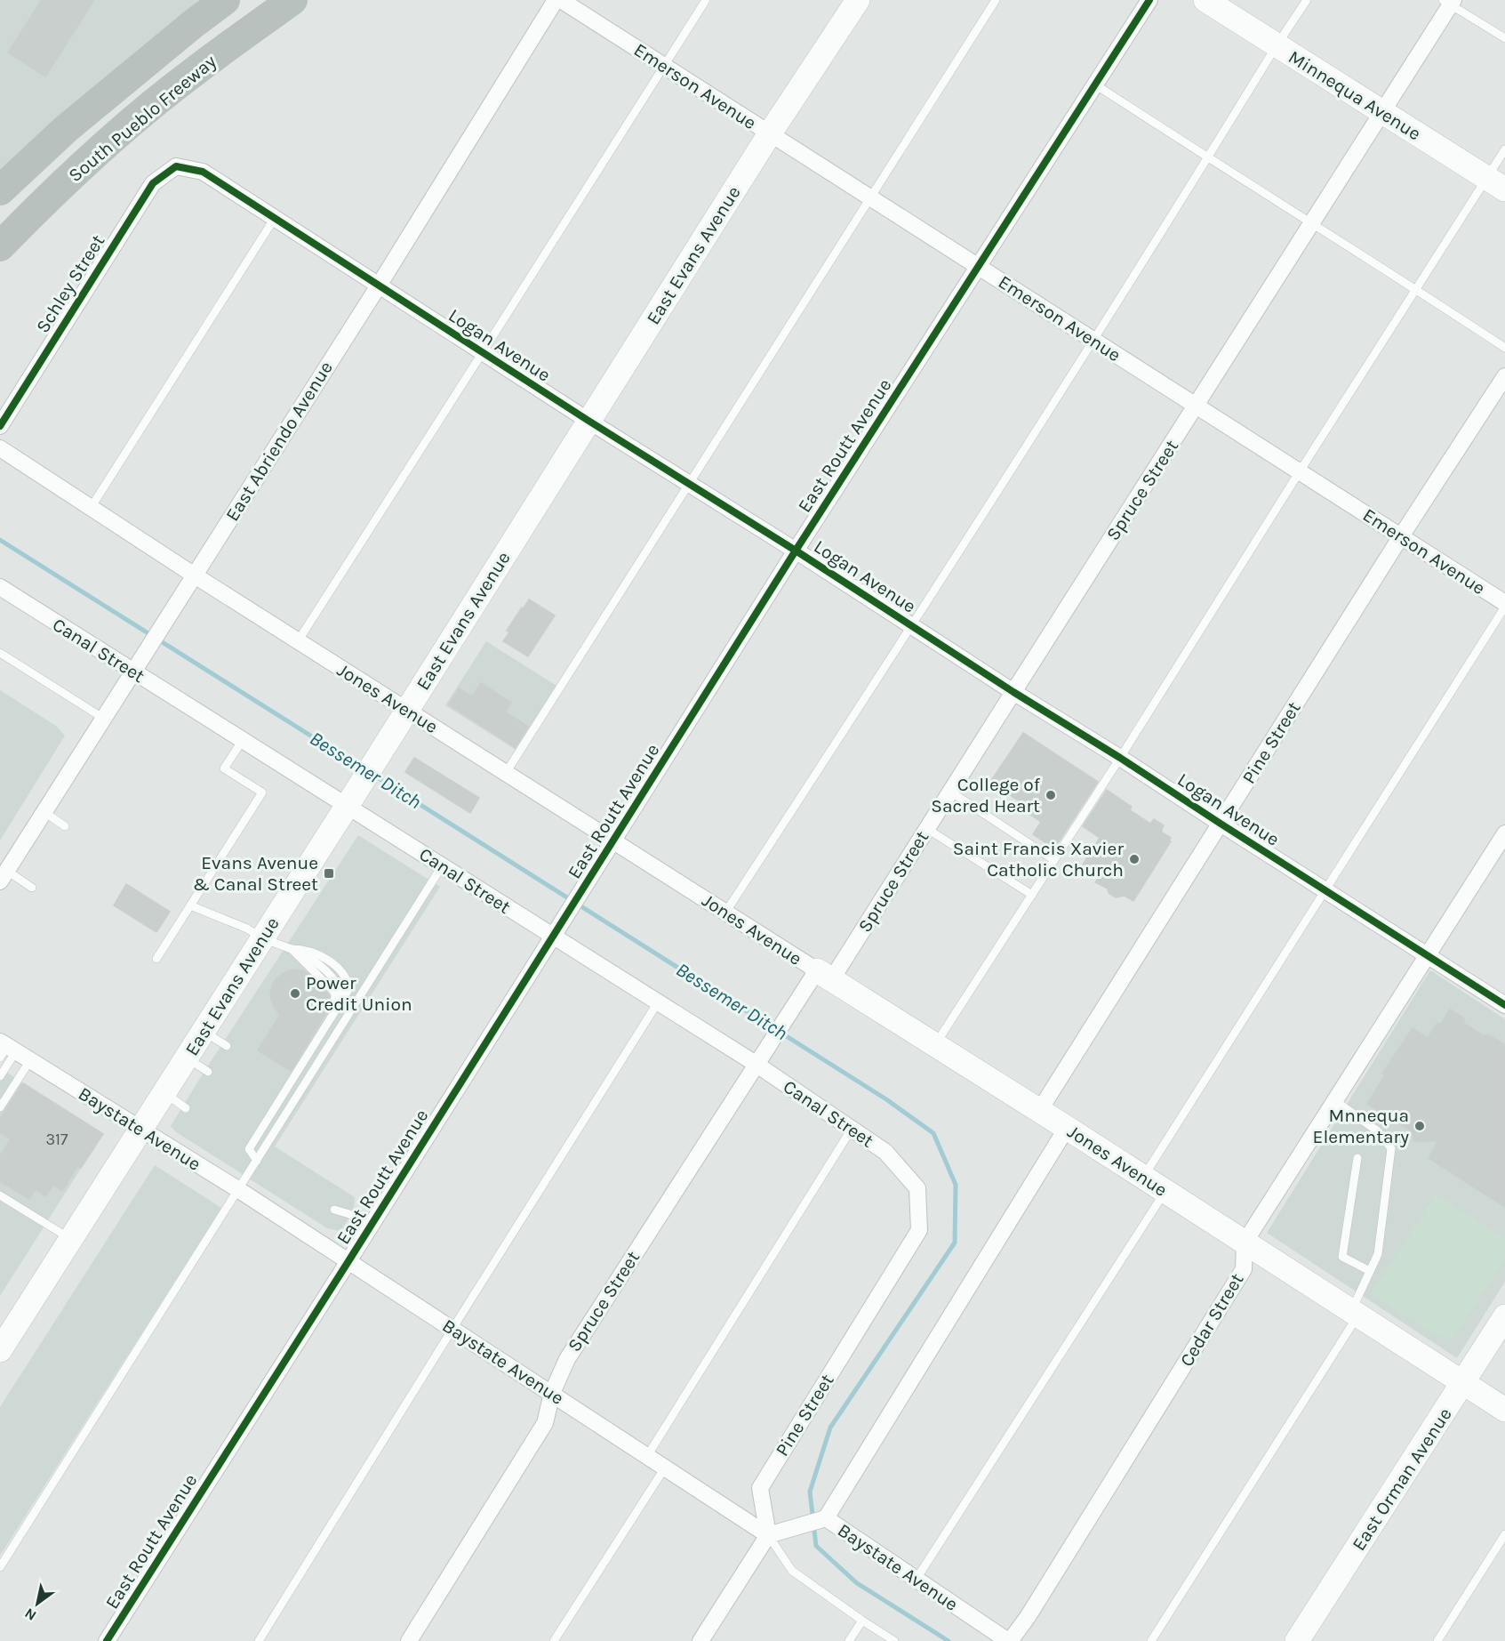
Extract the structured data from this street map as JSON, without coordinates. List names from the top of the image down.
{
  "streets": {
    "highway": ["South Pueblo Freeway"],
    "street": [
      "Emerson Avenue",
      "Minnequa Avenue",
      "East Evans Avenue",
      "Schley Street",
      "Logan Avenue",
      "East Abriendo Avenue",
      "East Routt Avenue",
      "Spruce Street",
      "Canal Street",
      "Jones Avenue",
      "Pine Street",
      "Baystate Avenue",
      "Cedar Street",
      "East Orman Avenue"
    ]
  },
  "crossings": [
    ["Emerson Avenue", "East Evans Avenue"],
    ["Emerson Avenue", "East Routt Avenue"],
    ["Emerson Avenue", "Spruce Street"],
    ["Emerson Avenue", "Pine Street"],
    ["Minnequa Avenue", "Spruce Street"],
    ["East Evans Avenue", "Logan Avenue"],
    ["East Evans Avenue", "Canal Street"],
    ["East Evans Avenue", "Jones Avenue"],
    ["East Evans Avenue", "Baystate Avenue"],
    ["Schley Street", "Logan Avenue"],
    ["Logan Avenue", "East Abriendo Avenue"],
    ["Logan Avenue", "East Routt Avenue"],
    ["Logan Avenue", "Spruce Street"],
    ["Logan Avenue", "Pine Street"],
    ["East Abriendo Avenue", "Canal Street"],
    ["East Abriendo Avenue", "Jones Avenue"],
    ["East Routt Avenue", "Canal Street"],
    ["East Routt Avenue", "Jones Avenue"],
    ["East Routt Avenue", "Baystate Avenue"],
    ["Spruce Street", "Canal Street"],
    ["Spruce Street", "Jones Avenue"],
    ["Spruce Street", "Baystate Avenue"],
    ["Canal Street", "Pine Street"],
    ["Jones Avenue", "Pine Street"],
    ["Jones Avenue", "Cedar Street"],
    ["Jones Avenue", "East Orman Avenue"],
    ["Pine Street", "Baystate Avenue"],
    ["Baystate Avenue", "Cedar Street"]
  ],
  "water": ["Bessemer Ditch"],
  "places": {
    "other": [
      "College of Sacred Heart",
      "Saint Francis Xavier Catholic Church",
      "Power Credit Union",
      "Mnnequa Elementary"
    ],
    "transit": ["Evans Avenue & Canal Street"]
  },
  "house_numbers": ["317"],
  "north": "bottom left"
}
